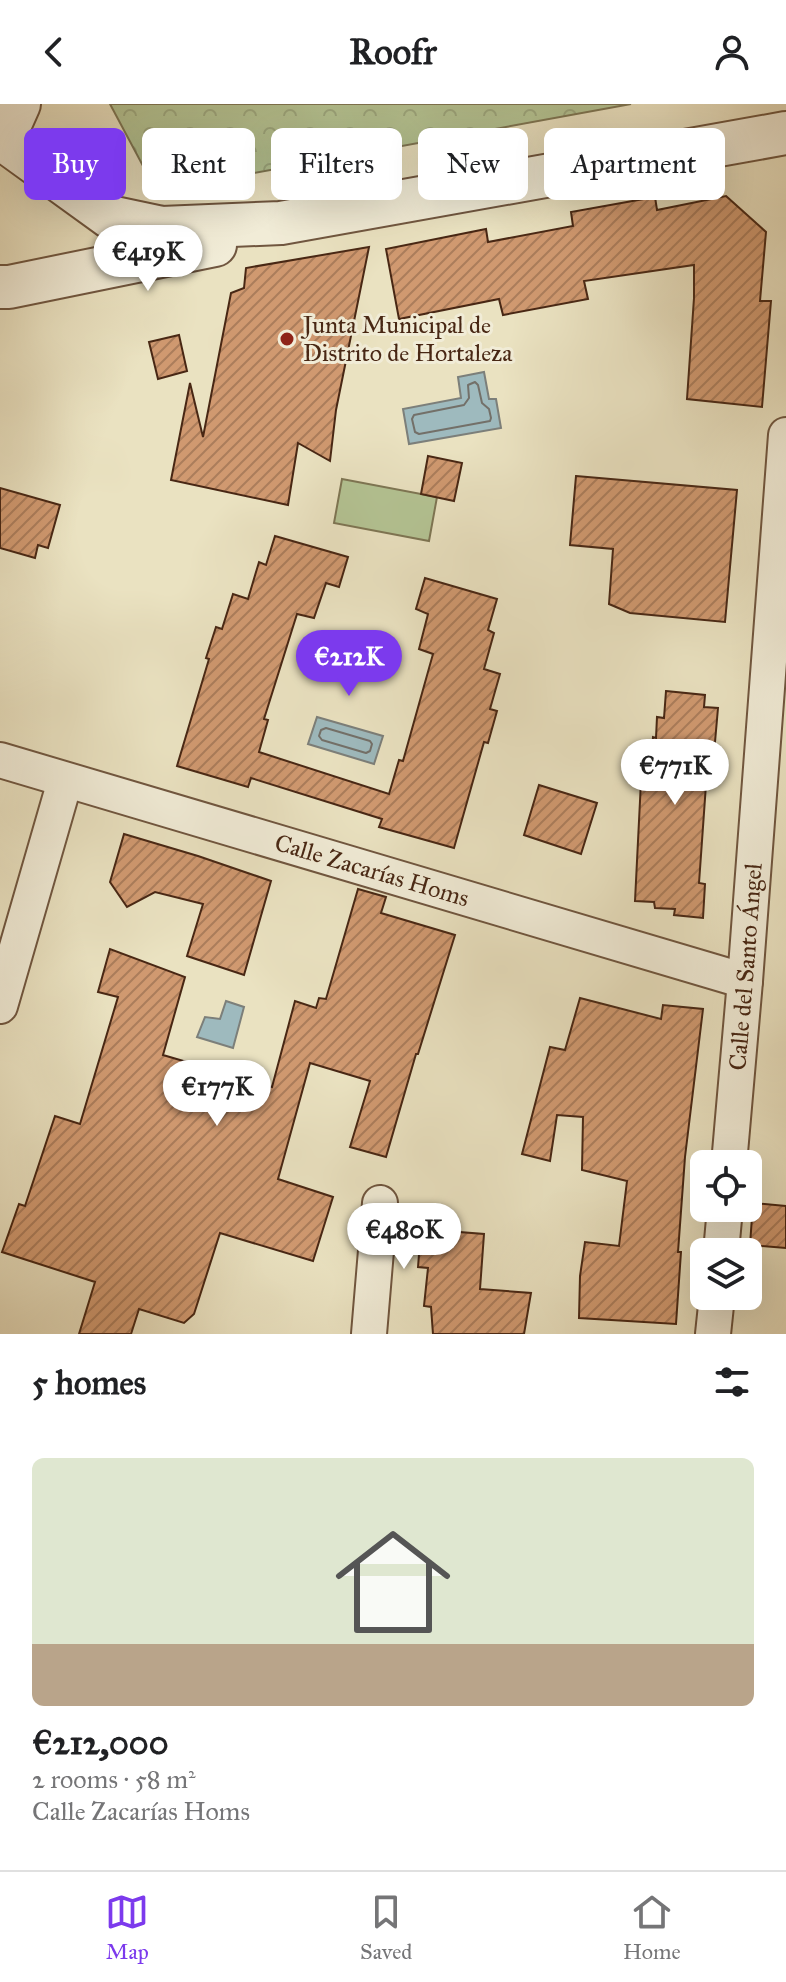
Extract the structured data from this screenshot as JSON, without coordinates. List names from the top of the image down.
{
  "streets": {
    "street": ["Calle Zacarías Homs", "Calle del Santo Ángel"]
  },
  "crossings": [
    ["Calle Zacarías Homs", "Calle del Santo Ángel"]
  ],
  "places": ["Junta Municipal de Distrito de Hortaleza"],
  "page": {
    "header": "Roofr",
    "chip": [
      "Buy",
      "Rent",
      "Filters",
      "New",
      "Apartment"
    ],
    "price": [
      "€419K",
      "€212K",
      "€771K",
      "€177K",
      "€480K"
    ],
    "heading": "5 homes",
    "list": [
      {
        "name": "€212,000",
        "note": "2 rooms · 58 m² · Calle Zacarías Homs"
      }
    ],
    "tabs": ["Map", "Saved", "Home"]
  }
}
